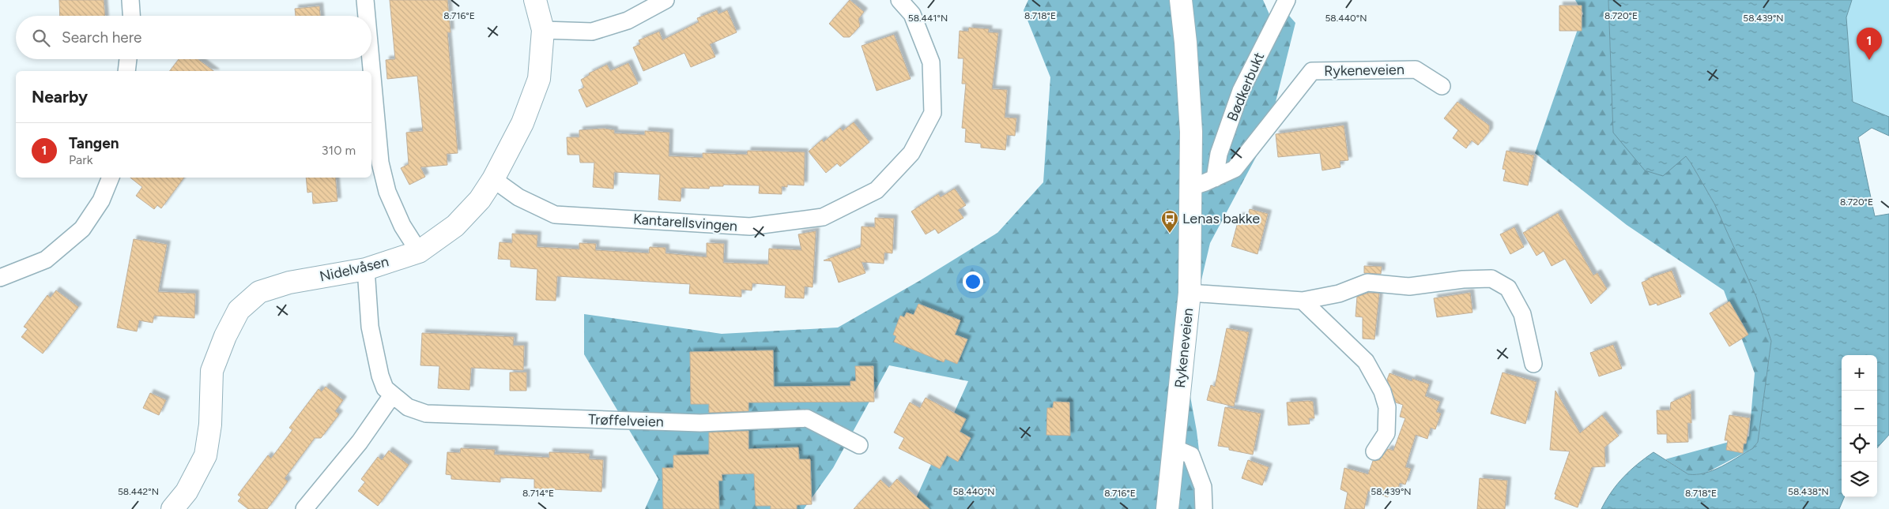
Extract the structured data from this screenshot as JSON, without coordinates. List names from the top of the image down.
{
  "streets": {
    "street": [
      "Rykeneveien",
      "Bødkerbukt",
      "Kantarellsvingen",
      "Nidelvåsen",
      "Trøffelveien"
    ]
  },
  "crossings": [
    ["Rykeneveien", "Bødkerbukt"],
    ["Kantarellsvingen", "Nidelvåsen"],
    ["Nidelvåsen", "Trøffelveien"]
  ],
  "places": {
    "bus stop": ["Lenas bakke"]
  },
  "page": {
    "search": "Search here",
    "pins": "1",
    "heading": "Nearby",
    "list": [
      {
        "mark": "1",
        "name": "Tangen",
        "note": "Park",
        "value": "310 m"
      }
    ],
    "map_buttons": ["+", "−"]
  },
  "coordinates": [
    "8.716°E",
    "8.718°E",
    "8.720°E",
    "58.440°N",
    "58.439°N",
    "58.441°N",
    "58.442°N",
    "58.438°N",
    "8.714°E"
  ]
}
